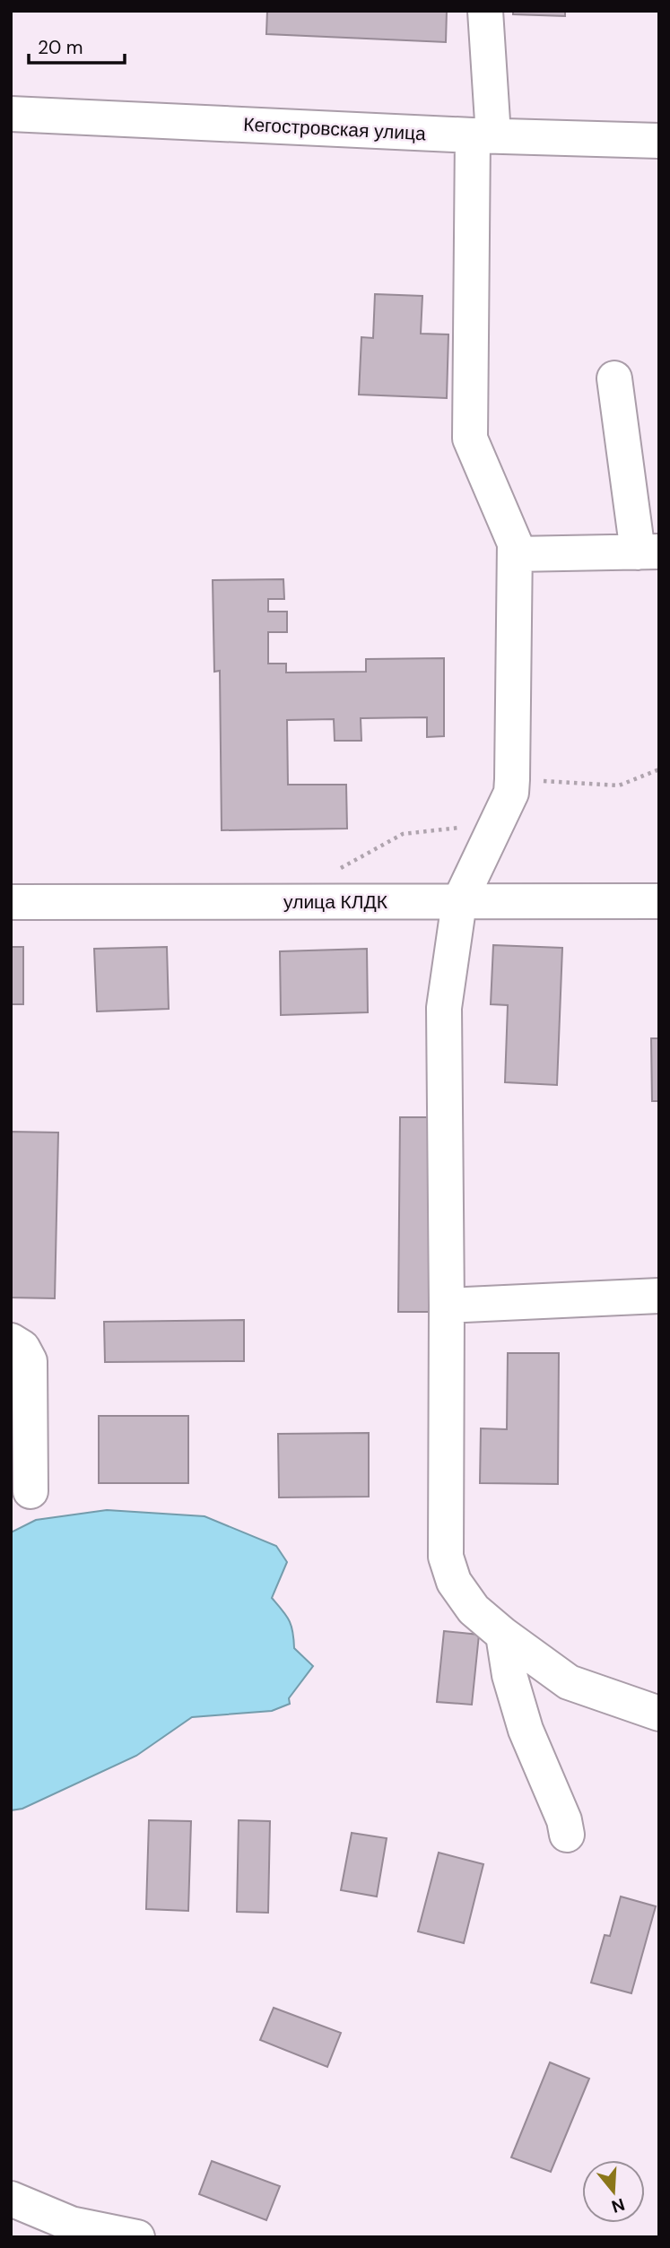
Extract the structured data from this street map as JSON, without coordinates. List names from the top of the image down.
{
  "streets": {
    "street": ["Кегостровская улица", "улица КЛДК"]
  },
  "scale_bar": "20 m",
  "north": "bottom"
}
